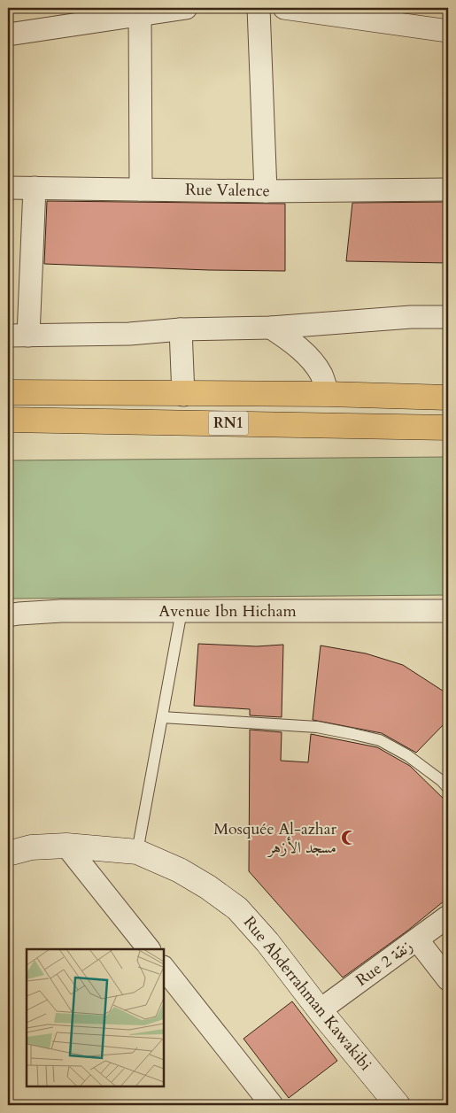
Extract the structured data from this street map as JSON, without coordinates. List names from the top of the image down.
{
  "streets": {
    "highway": ["RN1"],
    "street": [
      "Rue Valence",
      "Avenue Ibn Hicham",
      "Rue 2 زنقة",
      "Rue Abderrahman Kawakibi"
    ]
  },
  "crossings": [
    ["Rue 2 زنقة", "Rue Abderrahman Kawakibi"]
  ],
  "places": {
    "mosque": ["Mosquée Al-azhar مسجد الأزهر"]
  }
}
